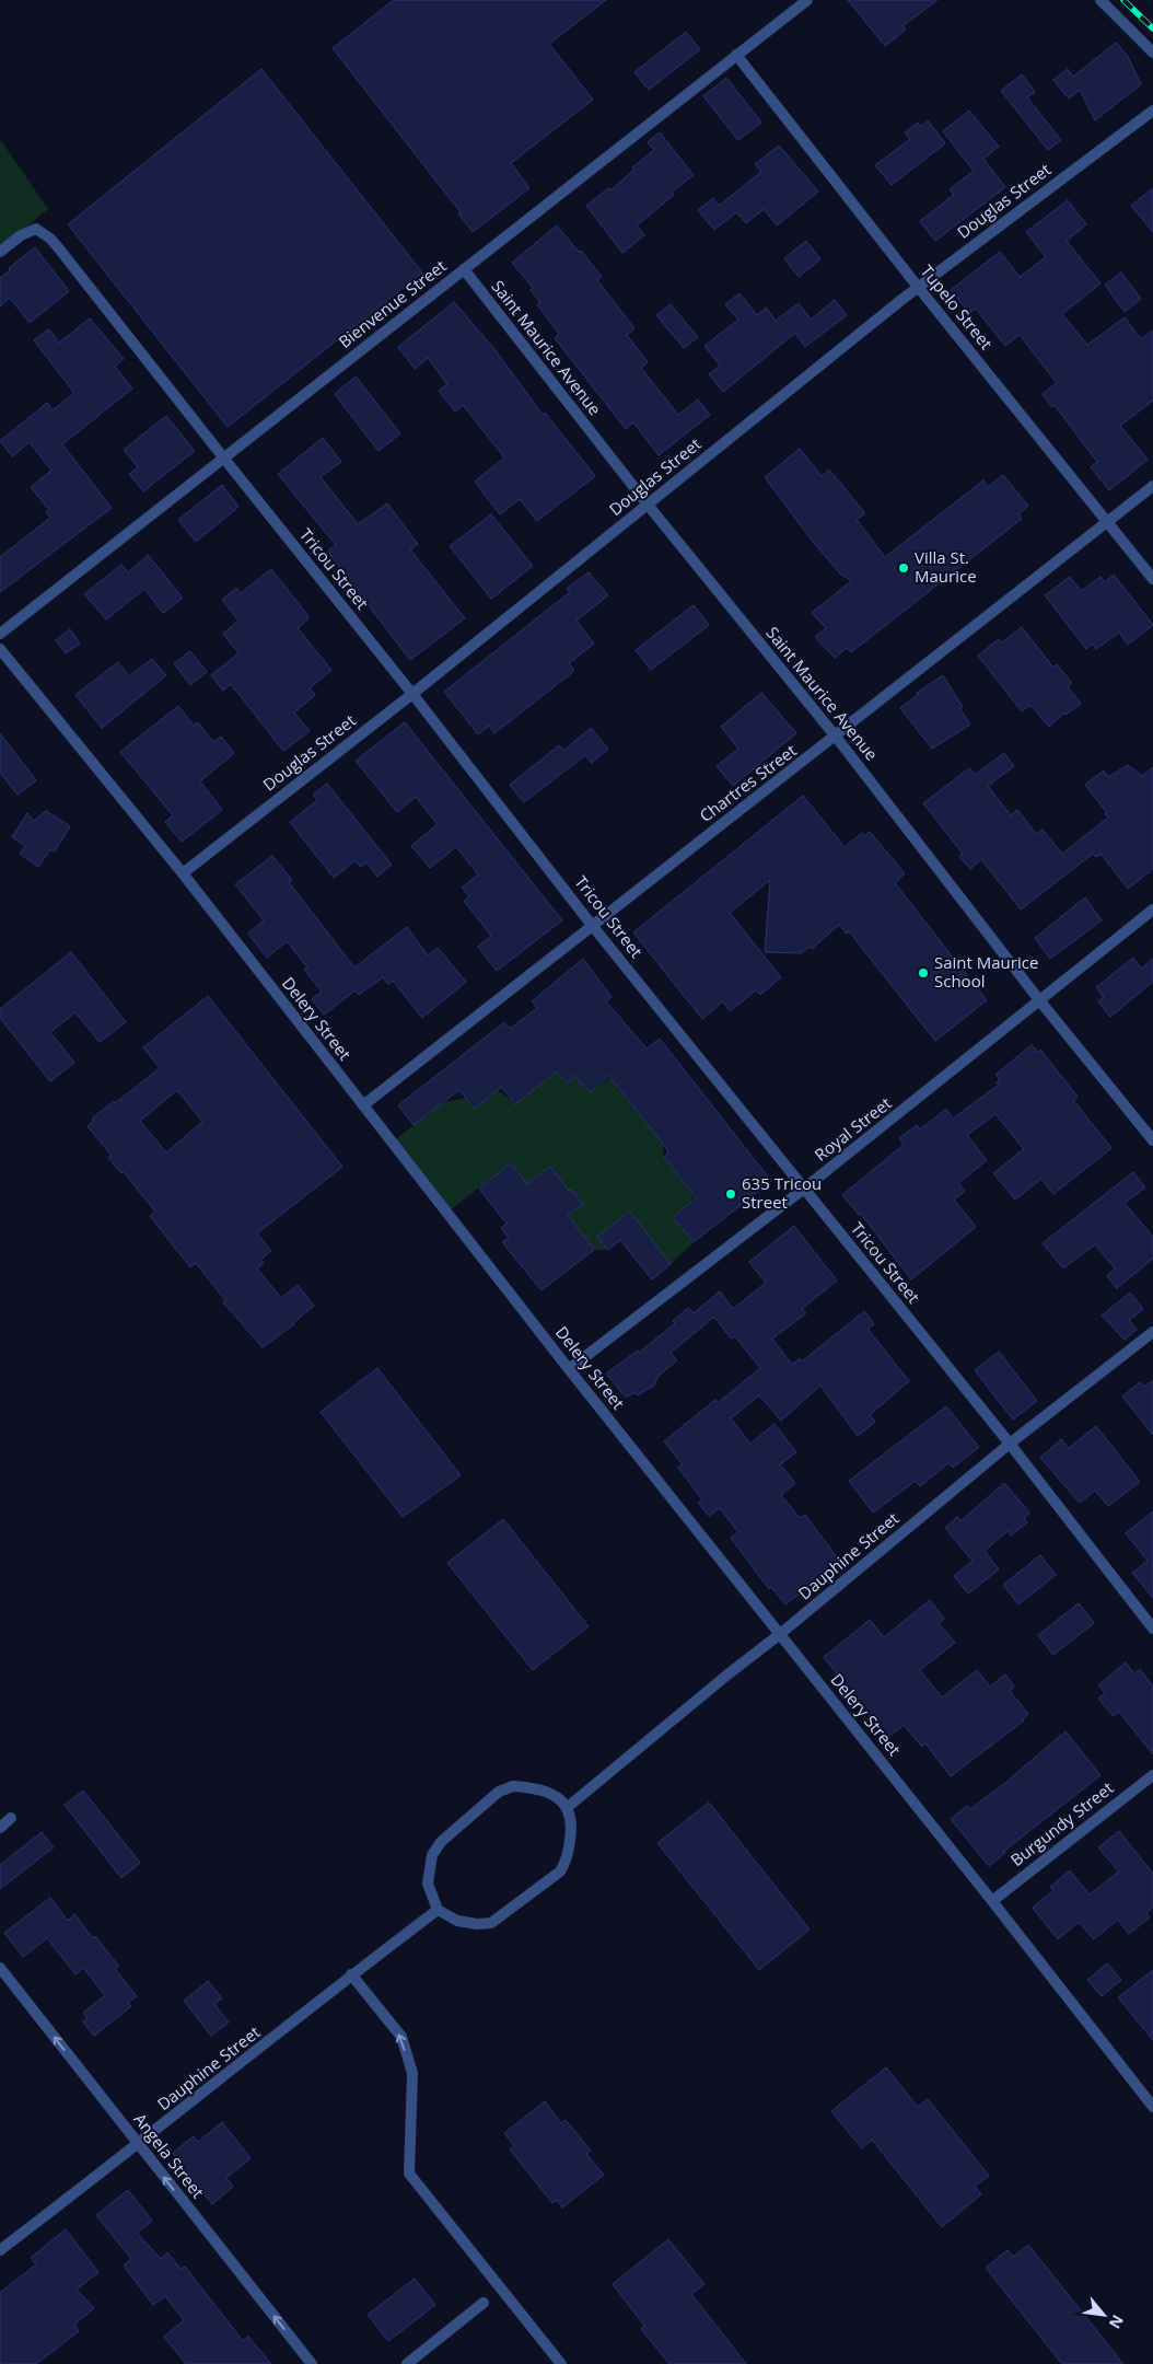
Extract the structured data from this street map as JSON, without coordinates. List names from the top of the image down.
{
  "streets": {
    "street": [
      "Douglas Street",
      "Bienvenue Street",
      "Tupelo Street",
      "Saint Maurice Avenue",
      "Tricou Street",
      "Chartres Street",
      "Delery Street",
      "Royal Street",
      "Dauphine Street",
      "Burgundy Street",
      "Angela Street"
    ]
  },
  "crossings": [
    ["Douglas Street", "Tupelo Street"],
    ["Douglas Street", "Saint Maurice Avenue"],
    ["Douglas Street", "Tricou Street"],
    ["Douglas Street", "Delery Street"],
    ["Bienvenue Street", "Tupelo Street"],
    ["Bienvenue Street", "Saint Maurice Avenue"],
    ["Bienvenue Street", "Tricou Street"],
    ["Tupelo Street", "Chartres Street"],
    ["Saint Maurice Avenue", "Chartres Street"],
    ["Saint Maurice Avenue", "Royal Street"],
    ["Tricou Street", "Chartres Street"],
    ["Tricou Street", "Royal Street"],
    ["Tricou Street", "Dauphine Street"],
    ["Chartres Street", "Delery Street"],
    ["Delery Street", "Royal Street"],
    ["Delery Street", "Dauphine Street"],
    ["Delery Street", "Burgundy Street"],
    ["Dauphine Street", "Angela Street"]
  ],
  "one_way": ["Angela Street"],
  "places": ["Villa St. Maurice", "Saint Maurice School", "635 Tricou Street"],
  "north": "bottom right"
}
